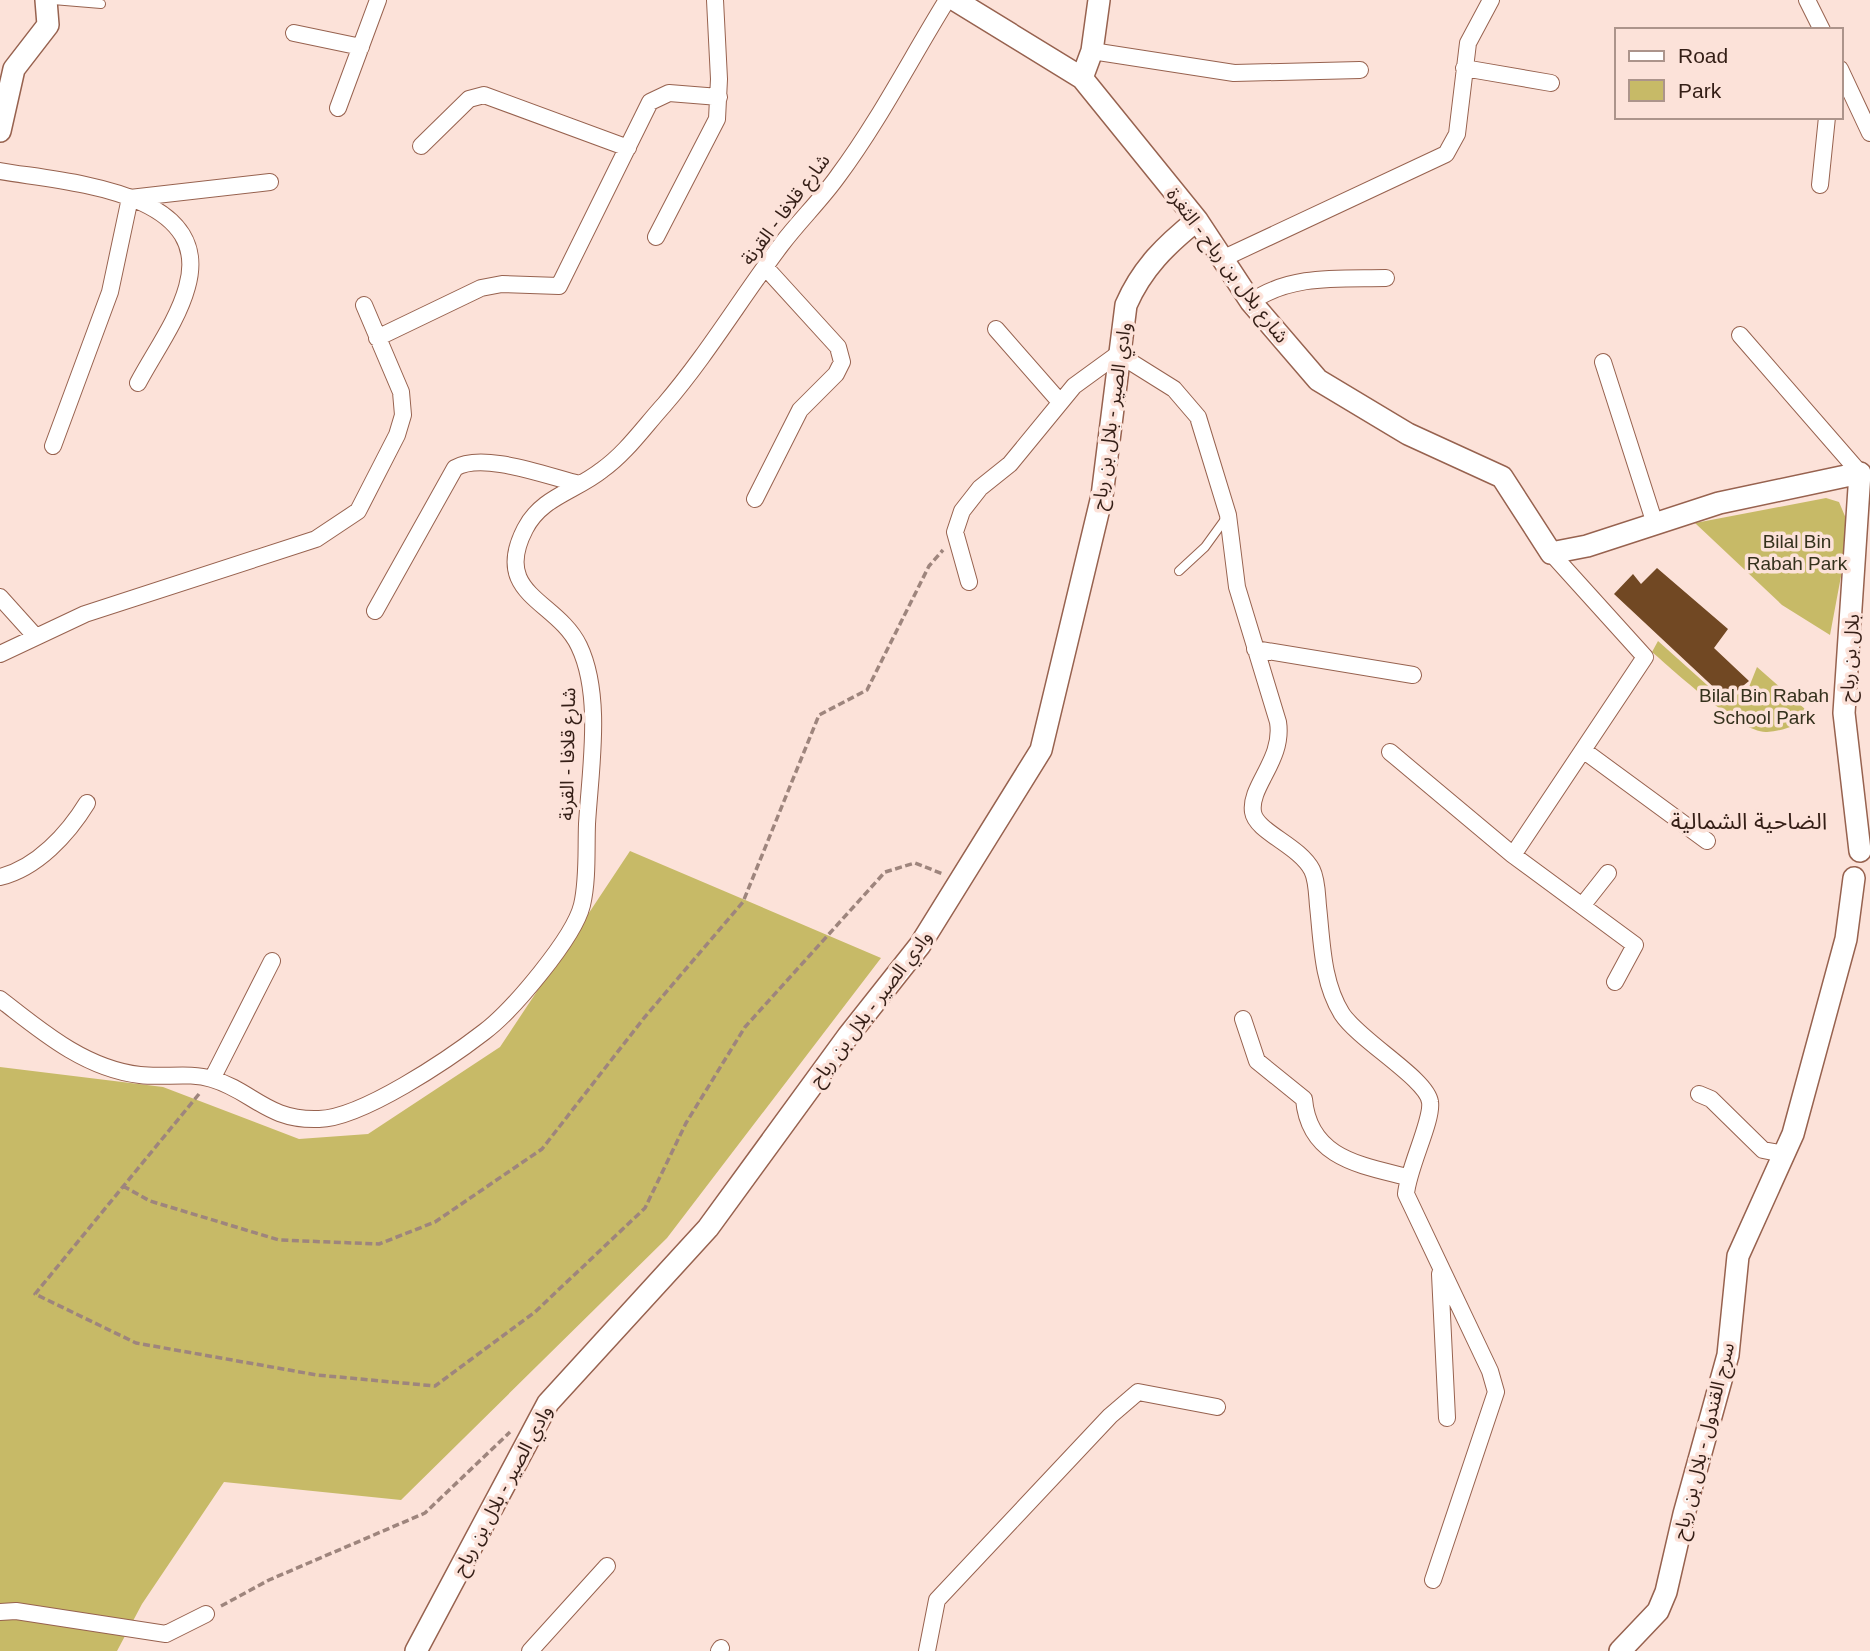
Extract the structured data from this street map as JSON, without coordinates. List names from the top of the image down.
{
  "streets": {
    "street": [
      "شارع قلافا - القرنة",
      "شارع بلال بن رباح - الثغرة",
      "وادي الصير - بلال بن رباح",
      "بلال بن رباح",
      "سرج القندول - بلال بن رباح"
    ]
  },
  "crossings": [
    ["شارع بلال بن رباح - الثغرة", "وادي الصير - بلال بن رباح"],
    ["بلال بن رباح", "سرج القندول - بلال بن رباح"]
  ],
  "districts": ["الضاحية الشمالية"],
  "parks": ["Bilal Bin Rabah Park", "Bilal Bin Rabah School Park"],
  "legend": ["Road", "Park"]
}
